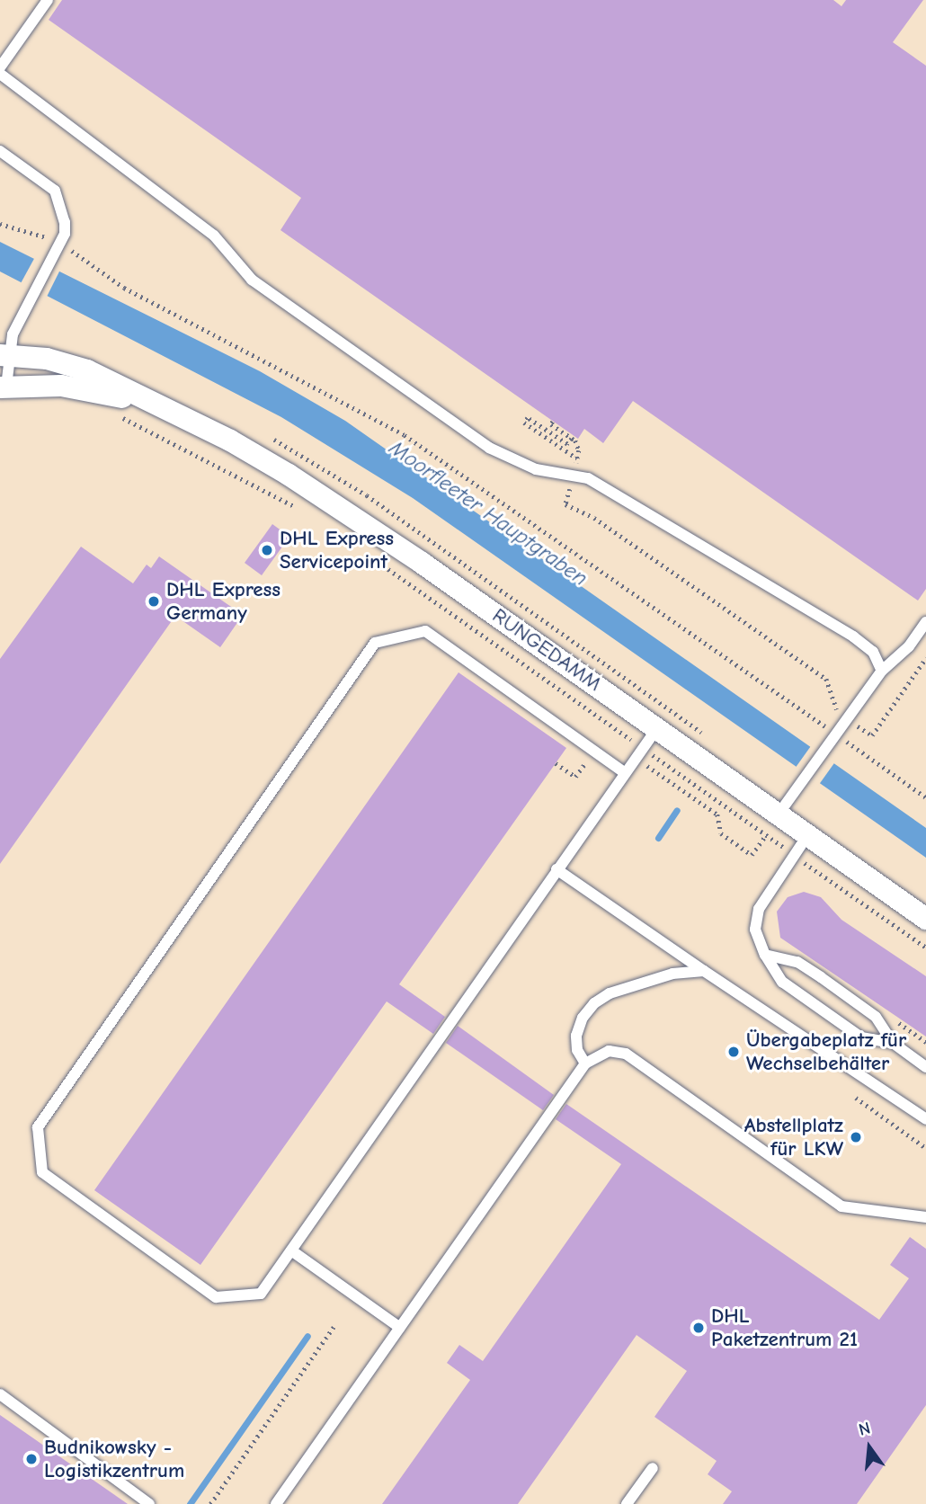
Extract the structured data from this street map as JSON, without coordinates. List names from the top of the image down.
{
  "streets": {
    "street": ["RUNGEDAMM"]
  },
  "water": ["Moorfleeter Hauptgraben"],
  "places": [
    "DHL Express Servicepoint",
    "DHL Express Germany",
    "Übergabeplatz für Wechselbehälter",
    "Abstellplatz für LKW",
    "DHL Paketzentrum 21",
    "Budnikowsky - Logistikzentrum"
  ],
  "north": "top"
}
